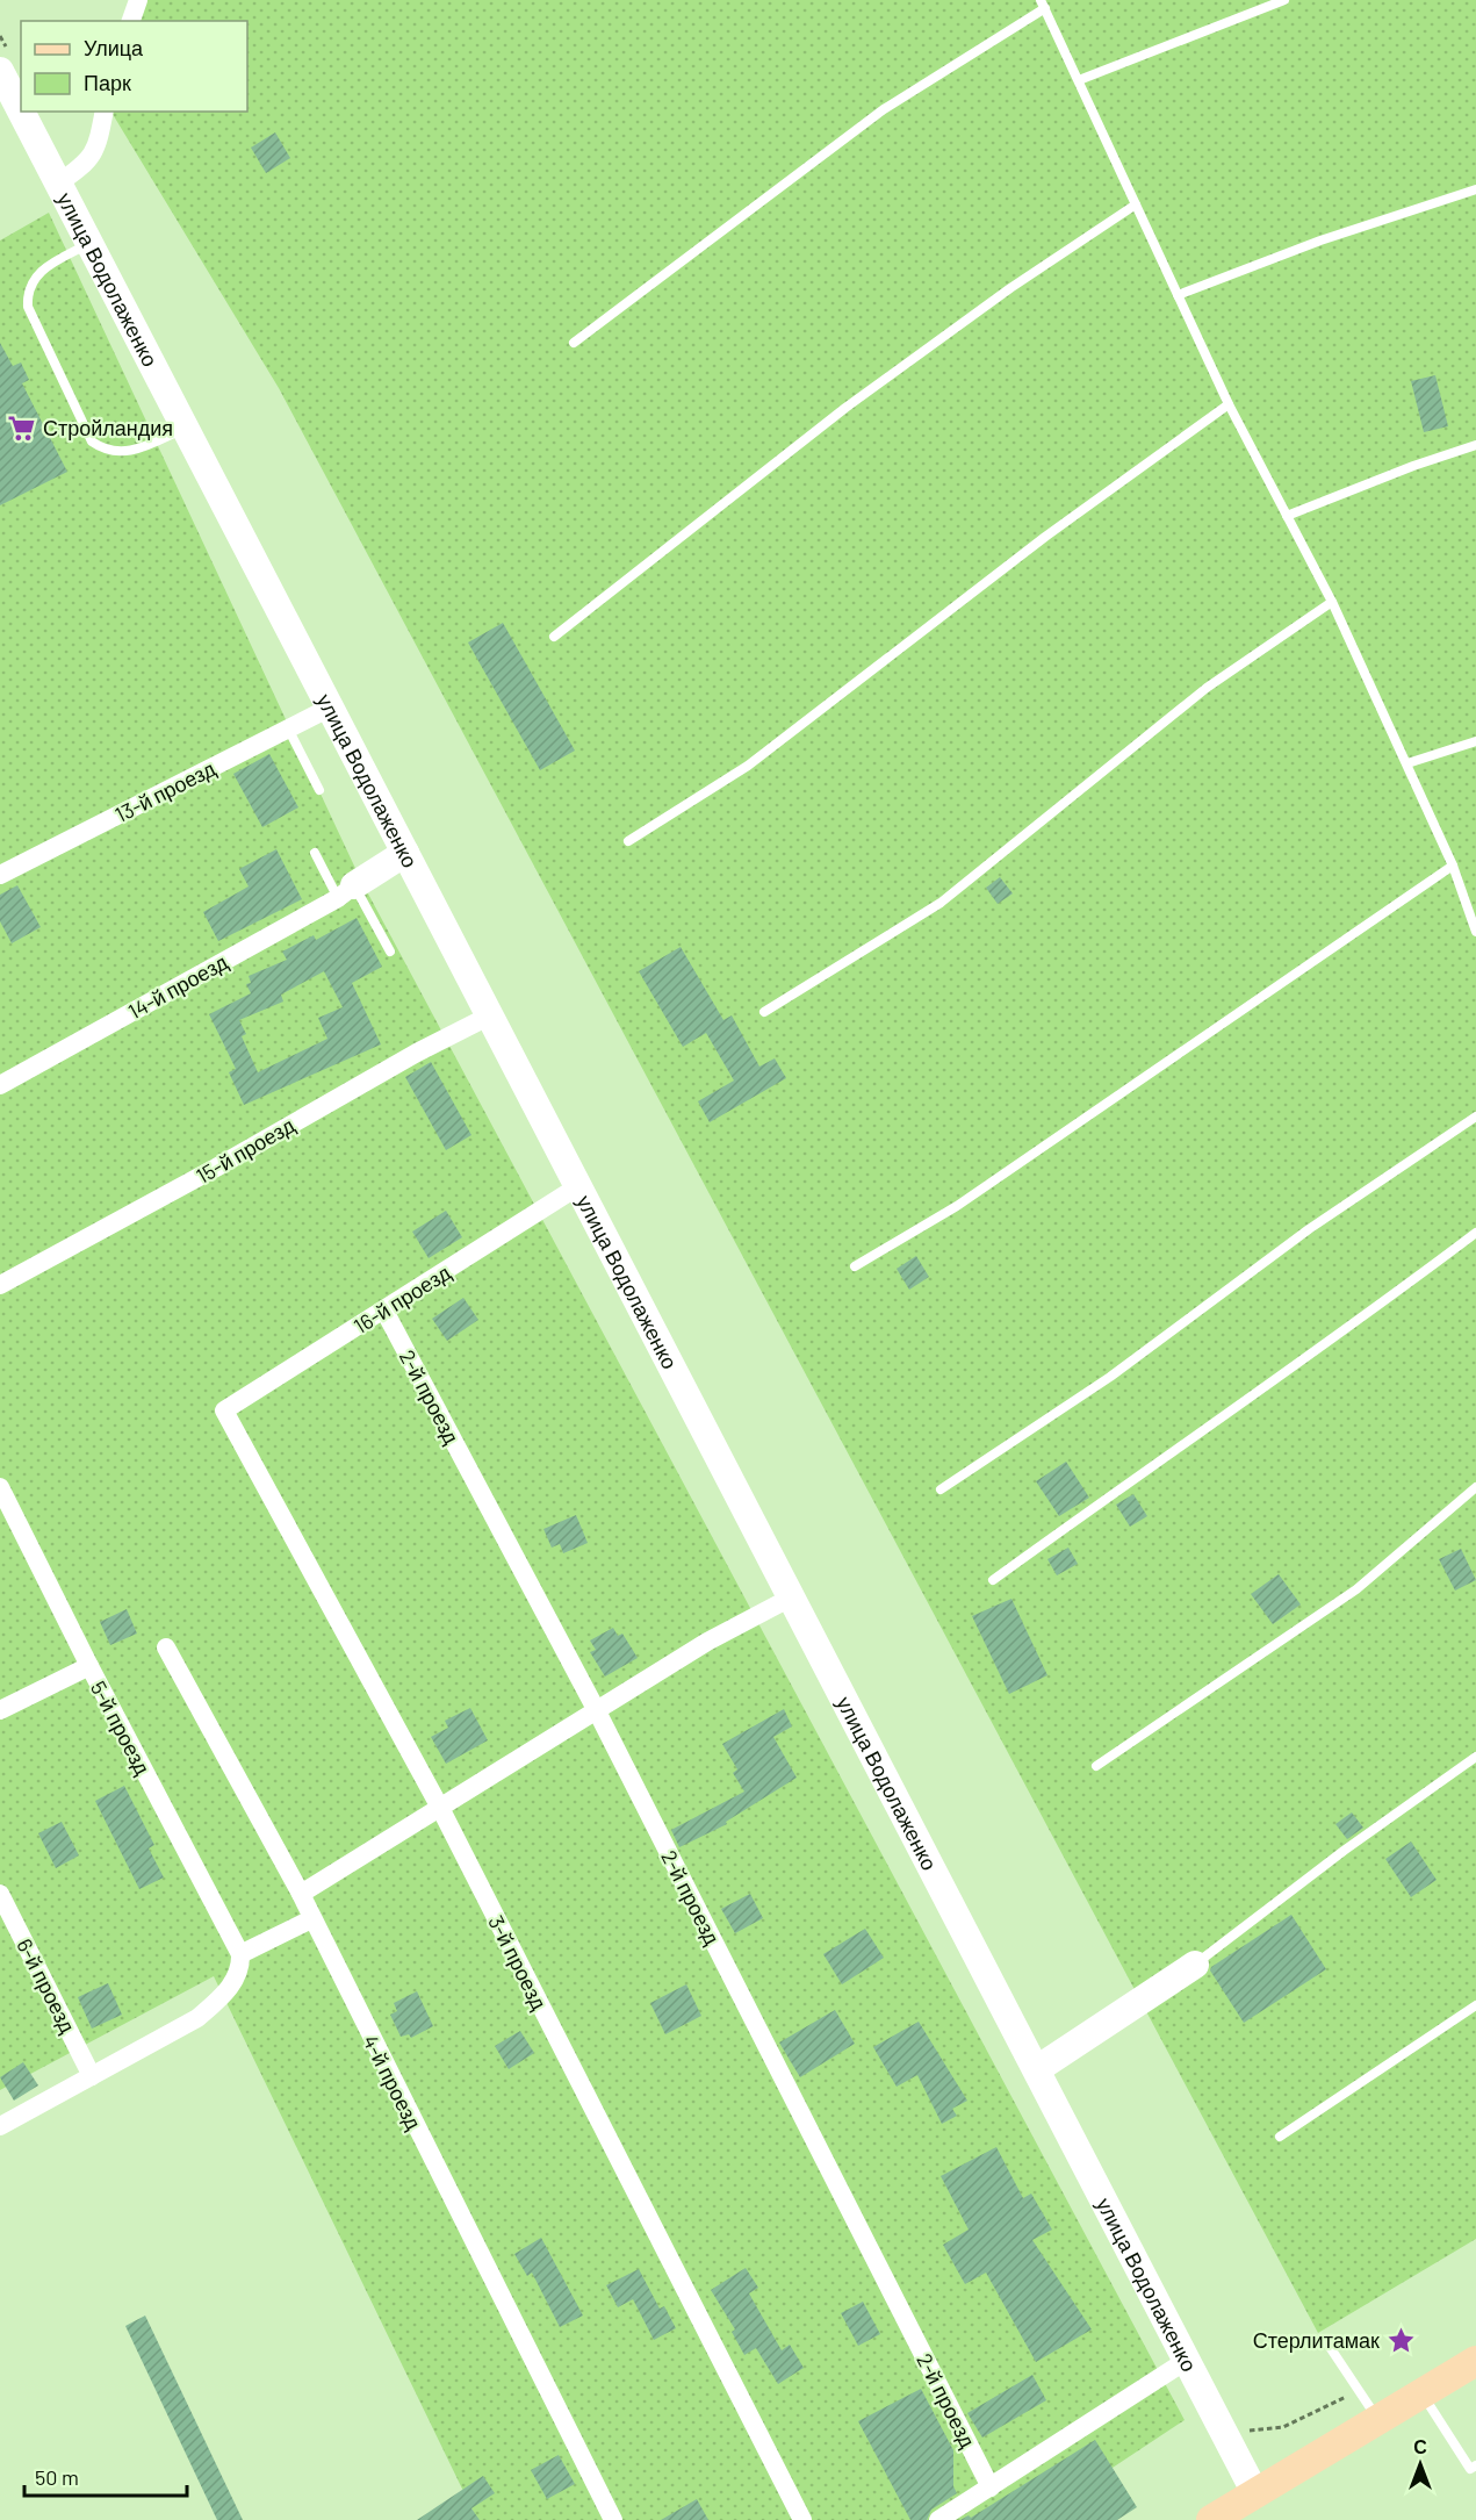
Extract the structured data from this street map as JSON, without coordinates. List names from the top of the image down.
{
  "streets": {
    "main road": ["улица Водолаженко"],
    "street": [
      "13-й проезд",
      "14-й проезд",
      "15-й проезд",
      "16-й проезд",
      "2-й проезд",
      "5-й проезд",
      "3-й проезд",
      "6-й проезд",
      "4-й проезд"
    ]
  },
  "crossings": [
    ["улица Водолаженко", "13-й проезд"],
    ["улица Водолаженко", "15-й проезд"],
    ["улица Водолаженко", "16-й проезд"],
    ["16-й проезд", "2-й проезд"],
    ["16-й проезд", "3-й проезд"]
  ],
  "places": {
    "supermarket": ["Стройландия"],
    "place": ["Стерлитамак"]
  },
  "legend": ["Улица", "Парк"],
  "scale_bar": "50 m",
  "north": "top"
}
